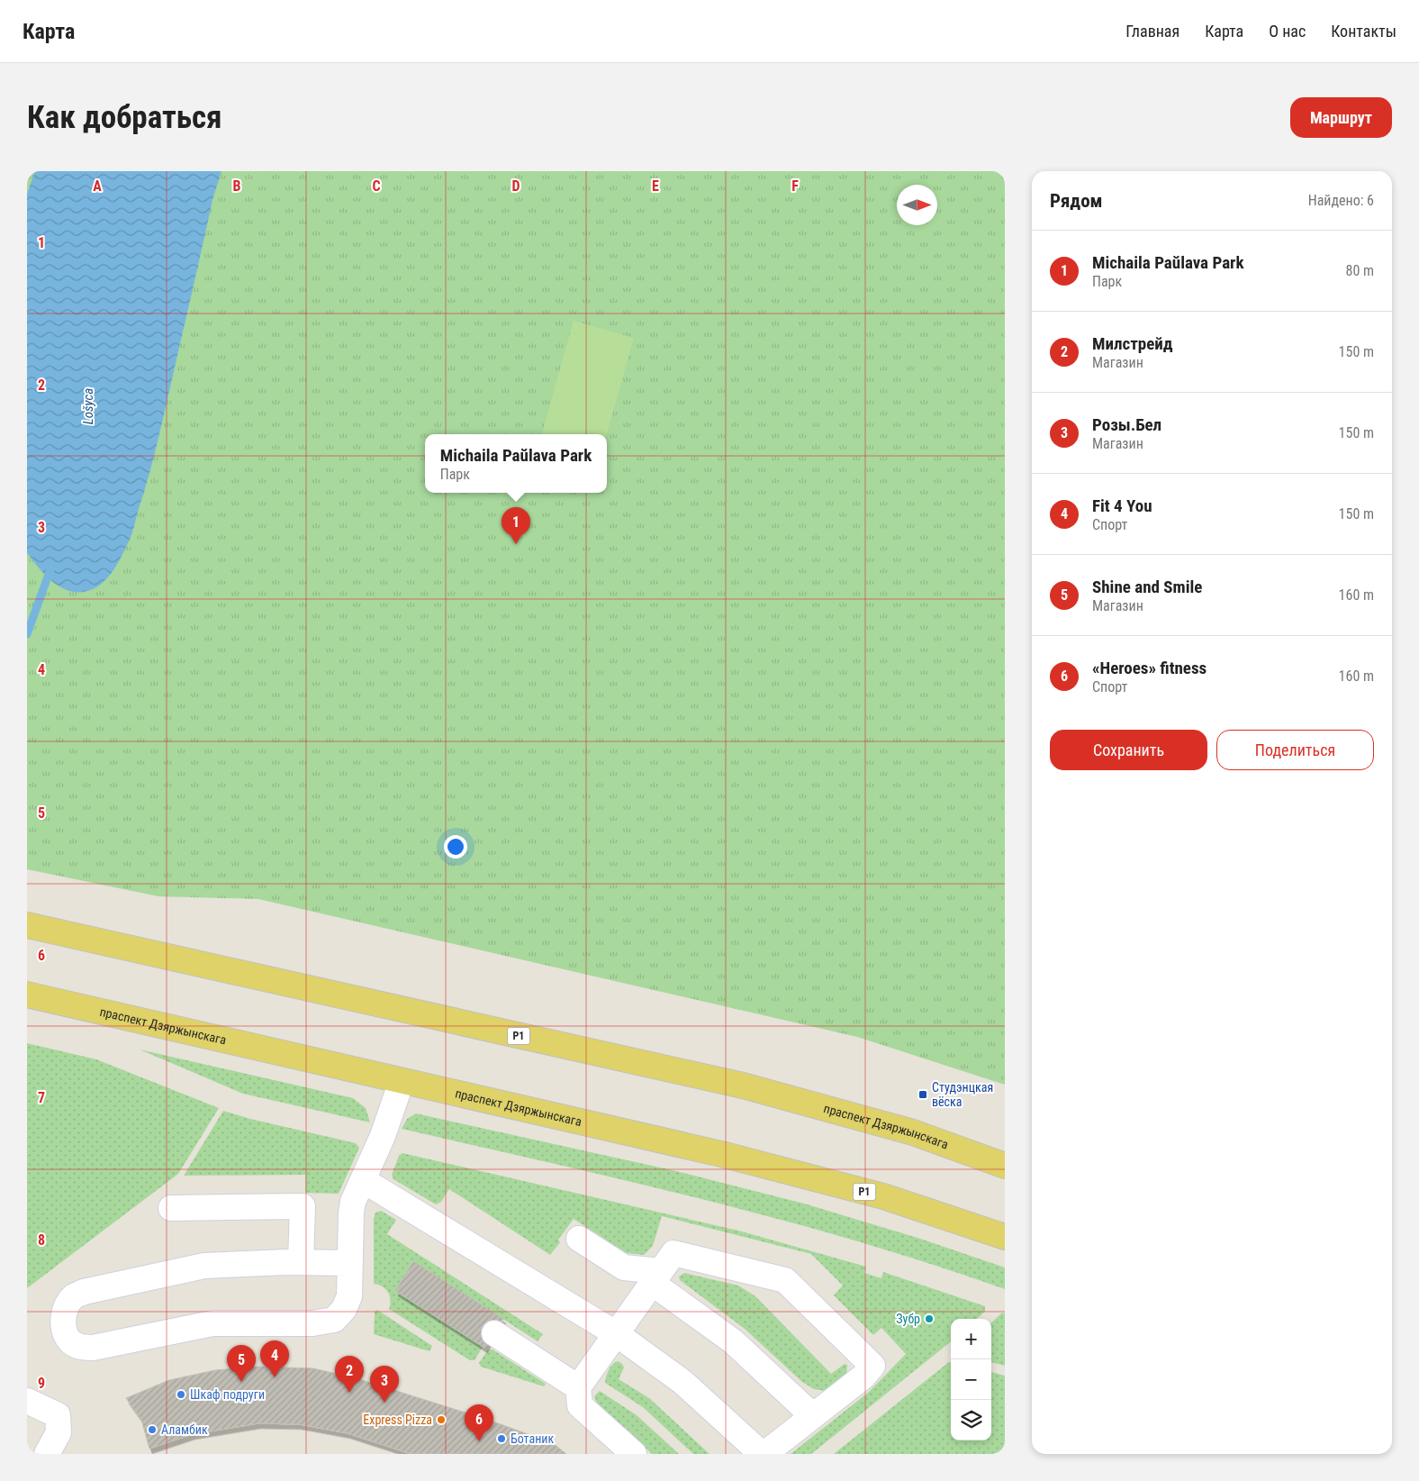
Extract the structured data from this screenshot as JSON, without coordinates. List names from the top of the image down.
{
  "streets": {
    "main road": ["праспект Дзяржынскага", "Р1"]
  },
  "water": ["Lošyca"],
  "places": {
    "transit": ["Студэнцкая вёска"],
    "other": [
      "Зубр",
      "Шкаф подруги",
      "Express Pizza",
      "Аламбик",
      "Ботаник"
    ]
  },
  "north": "right",
  "page": {
    "header": "Карта",
    "nav": [
      "Главная",
      "Карта",
      "О нас",
      "Контакты"
    ],
    "buttons": [
      "Маршрут",
      ["Сохранить", "Поделиться"]
    ],
    "title": "Как добраться",
    "heading": ["Рядом", "Найдено: 6"],
    "list": [
      {
        "mark": "1",
        "name": "Michaila Paŭlava Park",
        "note": "Парк",
        "value": "80 m"
      },
      {
        "mark": "2",
        "name": "Милстрейд",
        "note": "Магазин",
        "value": "150 m"
      },
      {
        "mark": "3",
        "name": "Розы.Бел",
        "note": "Магазин",
        "value": "150 m"
      },
      {
        "mark": "4",
        "name": "Fit 4 You",
        "note": "Спорт",
        "value": "150 m"
      },
      {
        "mark": "5",
        "name": "Shine and Smile",
        "note": "Магазин",
        "value": "160 m"
      },
      {
        "mark": "6",
        "name": "«Heroes» fitness",
        "note": "Спорт",
        "value": "160 m"
      }
    ],
    "popup": ["Michaila Paŭlava Park", "Парк"],
    "pins": [
      "1",
      "4",
      "5",
      "2",
      "3",
      "6"
    ],
    "map_buttons": ["+", "−"]
  },
  "grid": {
    "columns": [
      "A",
      "B",
      "C",
      "D",
      "E",
      "F"
    ],
    "rows": [
      "1",
      "2",
      "3",
      "4",
      "5",
      "6",
      "7",
      "8",
      "9"
    ]
  }
}
